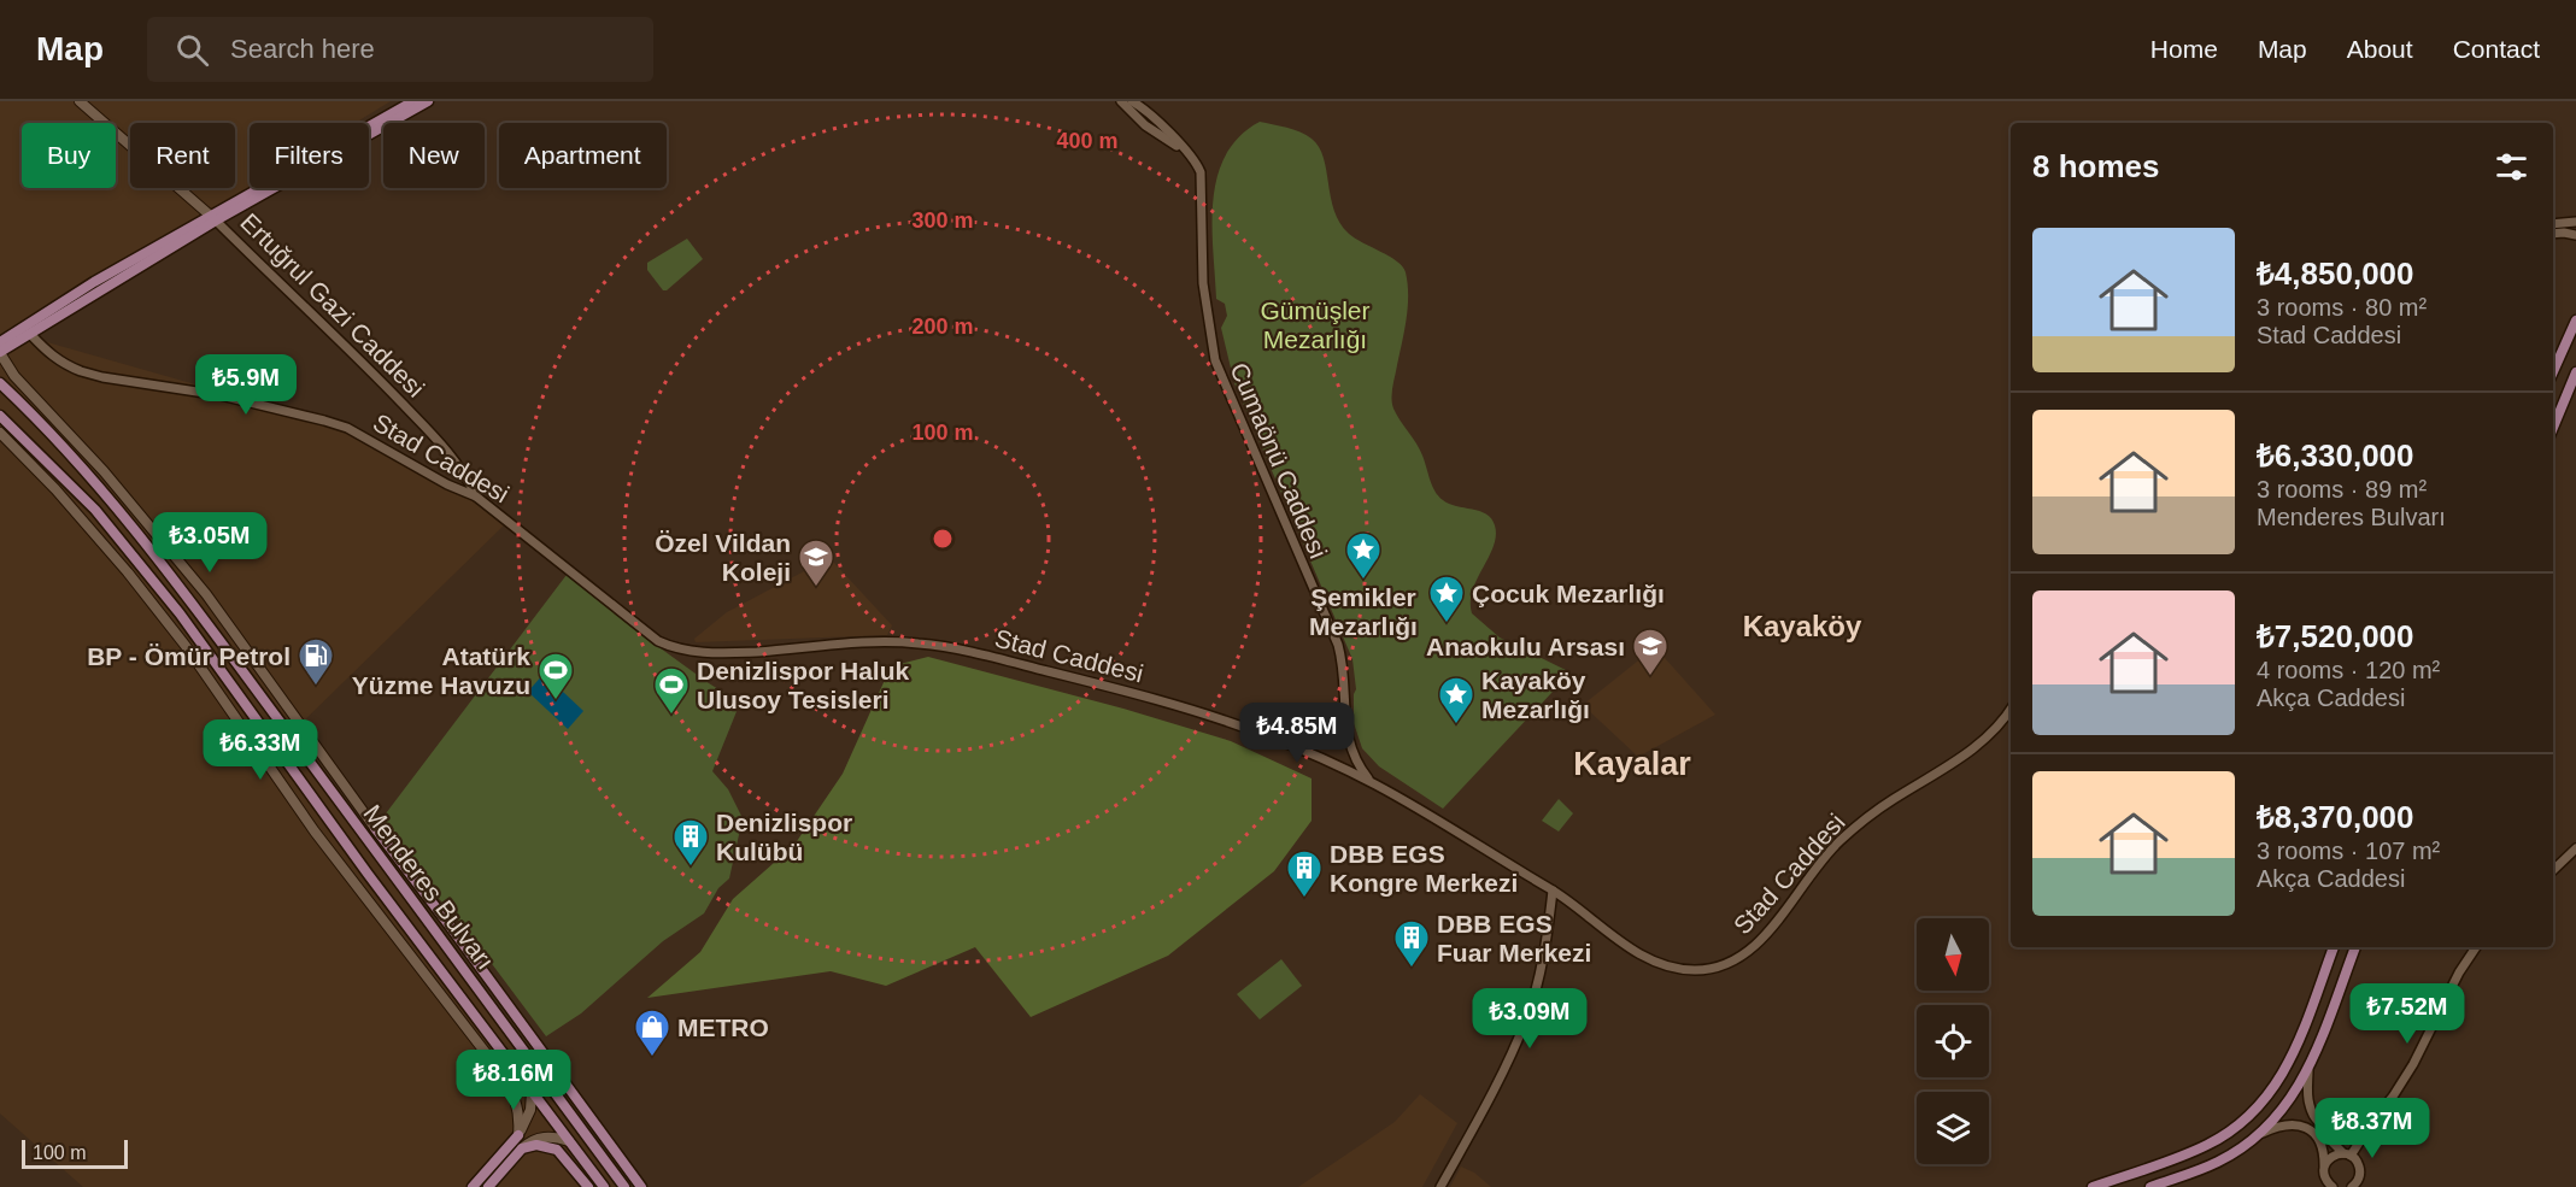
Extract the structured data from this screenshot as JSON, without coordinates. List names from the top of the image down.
{
  "streets": {
    "main road": ["Ertuğrul Gazi Caddesi", "Menderes Bulvarı"],
    "street": ["Stad Caddesi", "Cumaönü Caddesi"]
  },
  "crossings": [
    ["Ertuğrul Gazi Caddesi", "Stad Caddesi"],
    ["Stad Caddesi", "Cumaönü Caddesi"]
  ],
  "districts": ["Kayaköy", "Kayalar"],
  "parks": ["Gümüşler Mezarlığı"],
  "places": {
    "place": ["Şemikler Mezarlığı", "Çocuk Mezarlığı", "Kayaköy Mezarlığı"],
    "school or university": ["Özel Vildan Koleji", "Anaokulu Arsası"],
    "fuel station": ["BP - Ömür Petrol"],
    "sports": ["Atatürk Yüzme Havuzu", "Denizlispor Haluk Ulusoy Tesisleri"],
    "building": ["Denizlispor Kulübü", "DBB EGS Kongre Merkezi", "DBB EGS Fuar Merkezi"],
    "shop": ["METRO"]
  },
  "scale_bar": "100 m",
  "north": "bottom",
  "page": {
    "header": "Map",
    "search": "Search here",
    "nav": [
      "Home",
      "Map",
      "About",
      "Contact"
    ],
    "chip": [
      "Buy",
      "Rent",
      "Filters",
      "New",
      "Apartment"
    ],
    "heading": "8 homes",
    "list": [
      {
        "name": "₺4,850,000",
        "note": "3 rooms · 80 m² · Stad Caddesi"
      },
      {
        "name": "₺6,330,000",
        "note": "3 rooms · 89 m² · Menderes Bulvarı"
      },
      {
        "name": "₺7,520,000",
        "note": "4 rooms · 120 m² · Akça Caddesi"
      },
      {
        "name": "₺8,370,000",
        "note": "3 rooms · 107 m² · Akça Caddesi"
      }
    ],
    "price": [
      "₺5.9M",
      "₺3.05M",
      "₺4.85M",
      "₺6.33M",
      "₺7.52M",
      "₺3.09M",
      "₺8.16M",
      "₺8.37M"
    ],
    "scale": "100 m"
  },
  "rings": [
    "400 m",
    "300 m",
    "200 m",
    "100 m"
  ]
}
